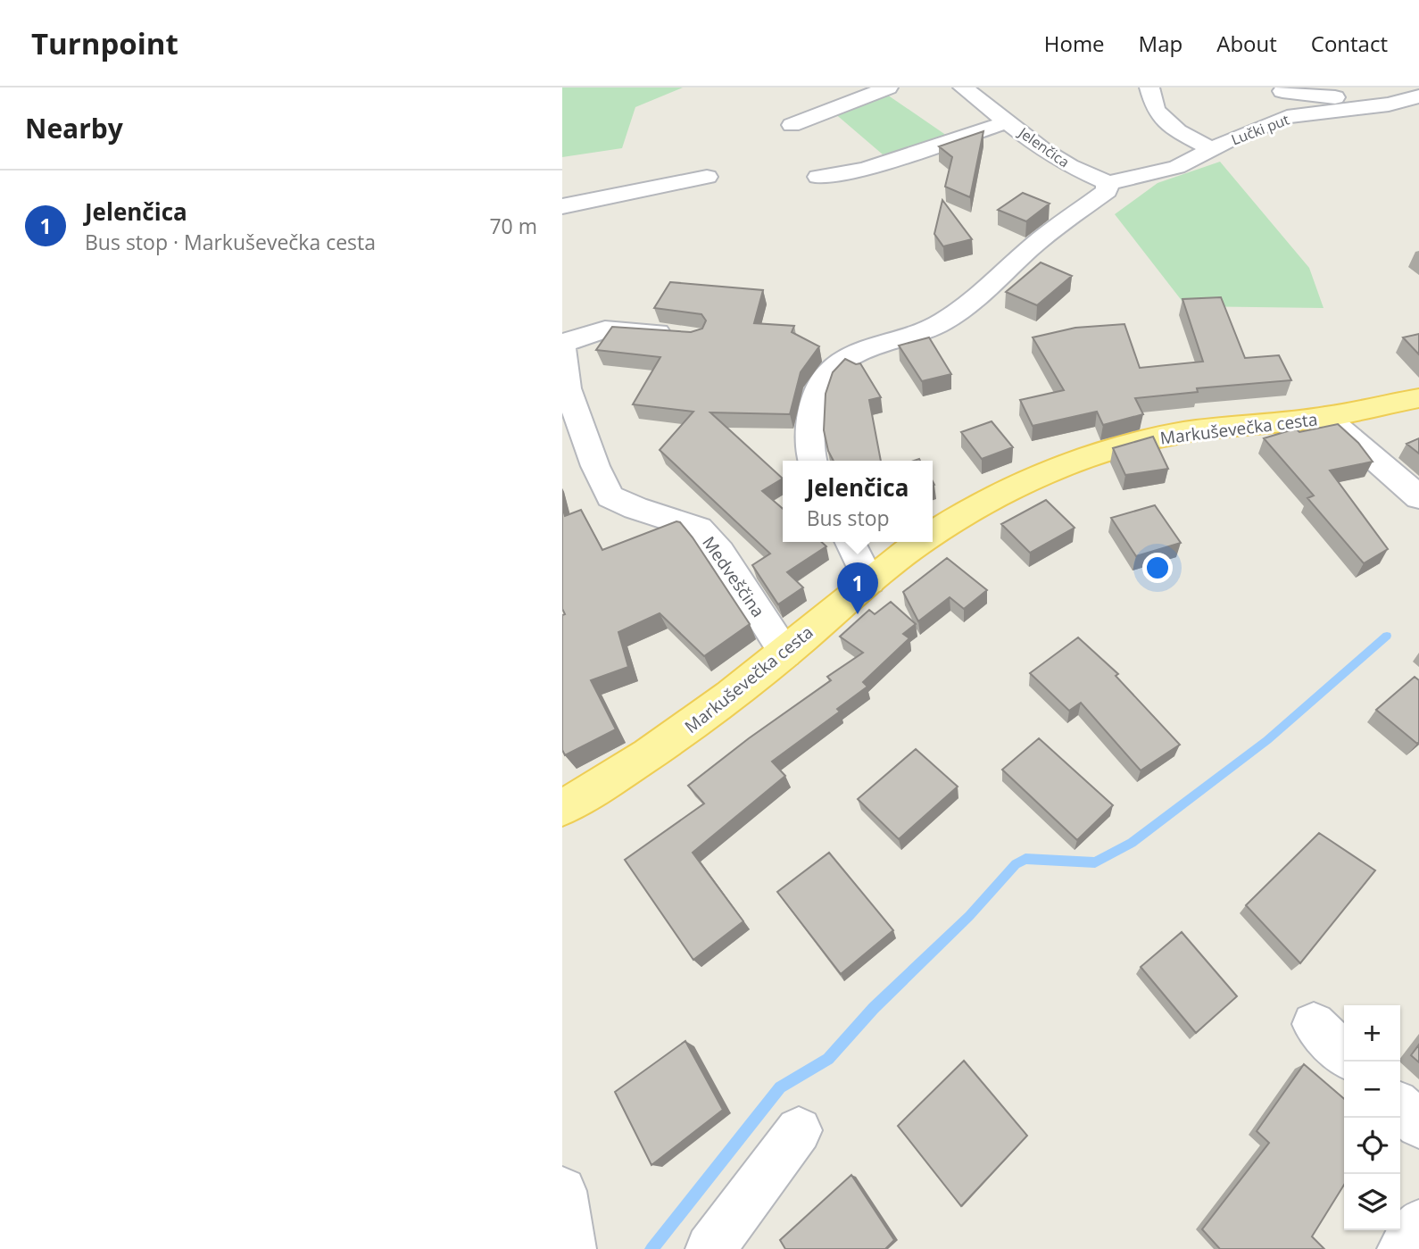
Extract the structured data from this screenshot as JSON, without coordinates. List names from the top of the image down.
{
  "streets": {
    "main road": ["Markuševečka cesta"],
    "street": ["Lučki put", "Jelenčica", "Medveščina"]
  },
  "crossings": [
    ["Lučki put", "Jelenčica"],
    ["Markuševečka cesta", "Medveščina"]
  ],
  "page": {
    "header": "Turnpoint",
    "nav": [
      "Home",
      "Map",
      "About",
      "Contact"
    ],
    "heading": "Nearby",
    "list": [
      {
        "mark": "1",
        "name": "Jelenčica",
        "note": "Bus stop · Markuševečka cesta",
        "value": "70 m"
      }
    ],
    "popup": ["Jelenčica", "Bus stop"],
    "pins": "1",
    "map_buttons": ["+", "−"]
  }
}
